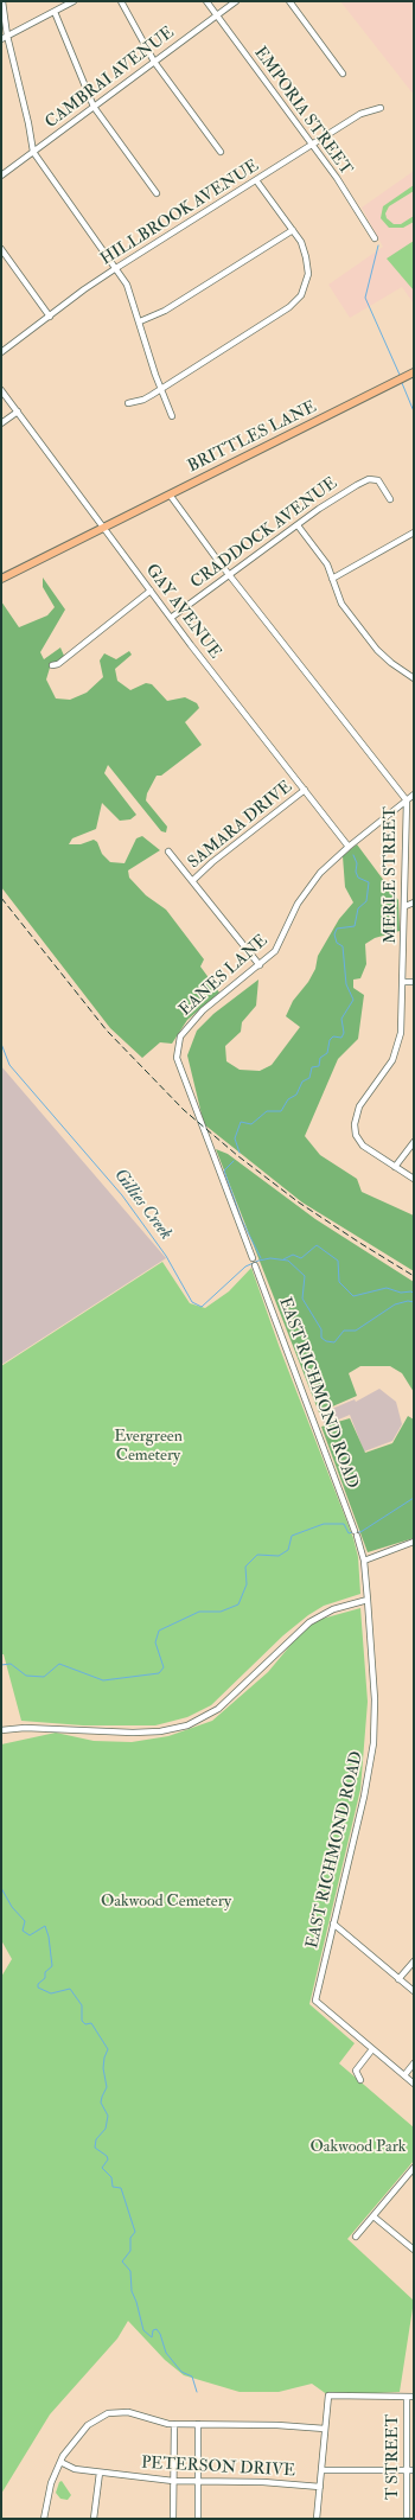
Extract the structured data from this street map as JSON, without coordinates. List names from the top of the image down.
{
  "streets": {
    "main road": ["BRITTLES LANE"],
    "street": [
      "CAMBRAI AVENUE",
      "EMPORIA STREET",
      "HILLBROOK AVENUE",
      "CRADDOCK AVENUE",
      "GAY AVENUE",
      "SAMARA DRIVE",
      "MERLE STREET",
      "EANES LANE",
      "EAST RICHMOND ROAD",
      "T STREET",
      "PETERSON DRIVE"
    ]
  },
  "crossings": [
    ["CAMBRAI AVENUE", "EMPORIA STREET"],
    ["EMPORIA STREET", "HILLBROOK AVENUE"],
    ["BRITTLES LANE", "GAY AVENUE"],
    ["BRITTLES LANE", "MERLE STREET"],
    ["CRADDOCK AVENUE", "GAY AVENUE"],
    ["CRADDOCK AVENUE", "MERLE STREET"],
    ["GAY AVENUE", "SAMARA DRIVE"],
    ["GAY AVENUE", "EANES LANE"],
    ["MERLE STREET", "EANES LANE"]
  ],
  "water": ["Gillies Creek"],
  "parks": ["Evergreen Cemetery", "Oakwood Cemetery", "Oakwood Park"]
}
